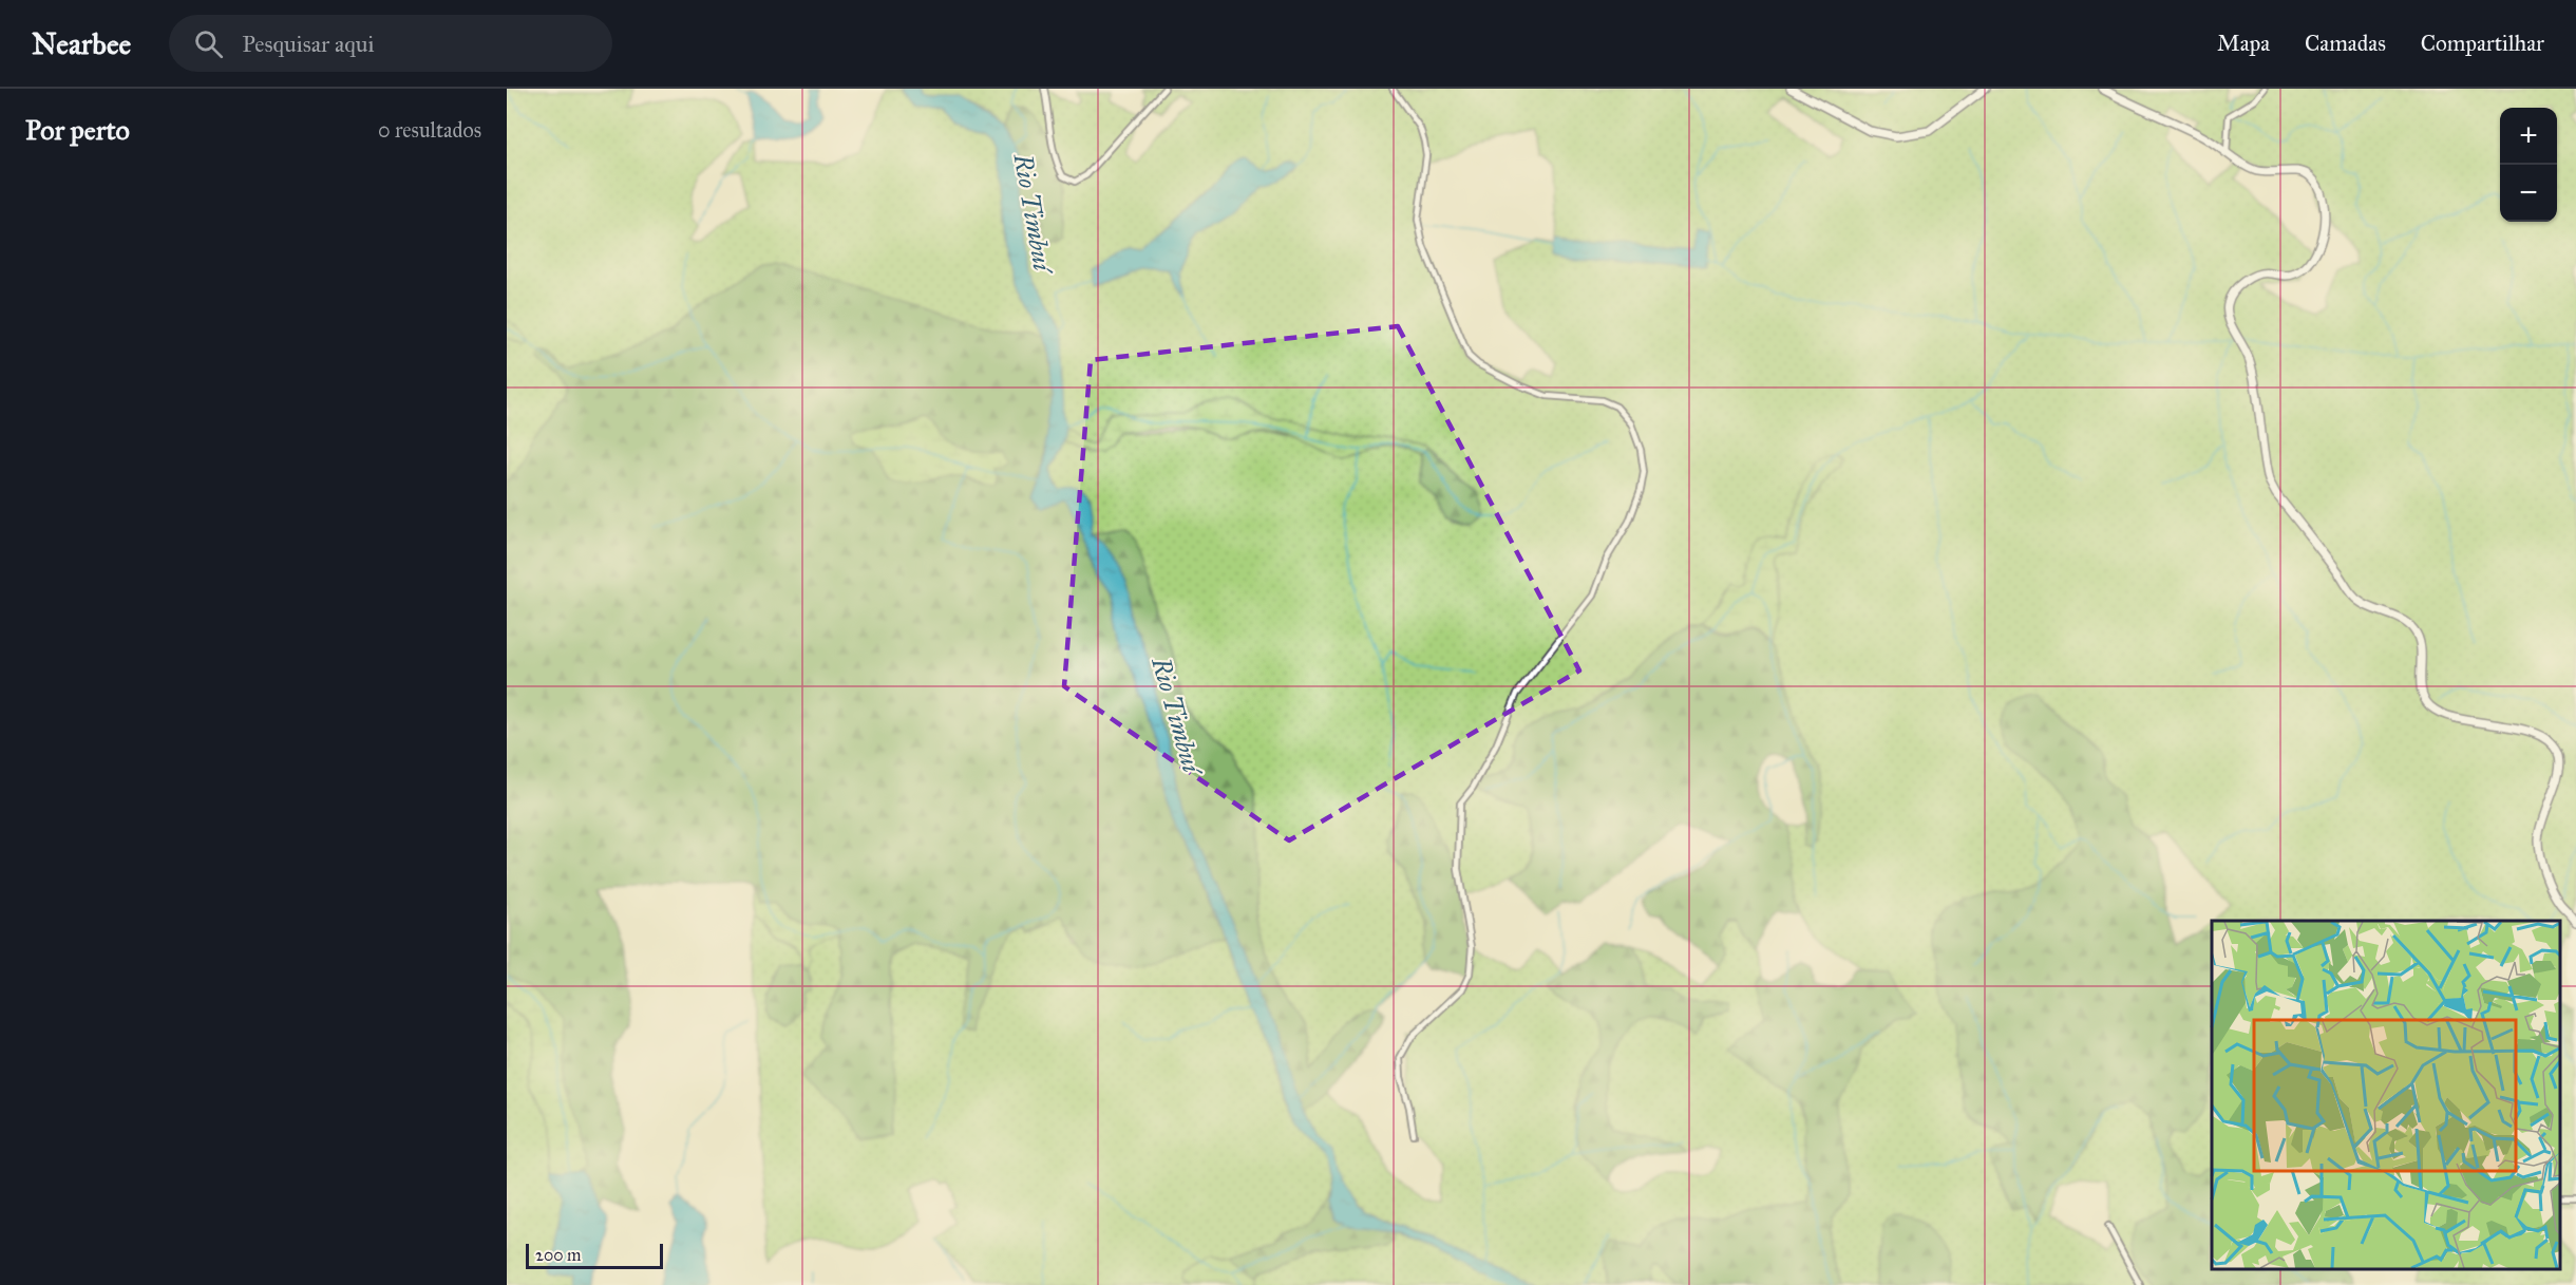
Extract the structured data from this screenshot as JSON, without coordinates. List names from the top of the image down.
{
  "water": ["Rio Timbuí"],
  "scale_bar": "200 m",
  "page": {
    "header": "Nearbee",
    "search": "Pesquisar aqui",
    "nav": ["Mapa", "Camadas", "Compartilhar"],
    "heading": ["Por perto", "0 resultados"],
    "map_buttons": ["+", "−"],
    "scale": "200 m"
  }
}
